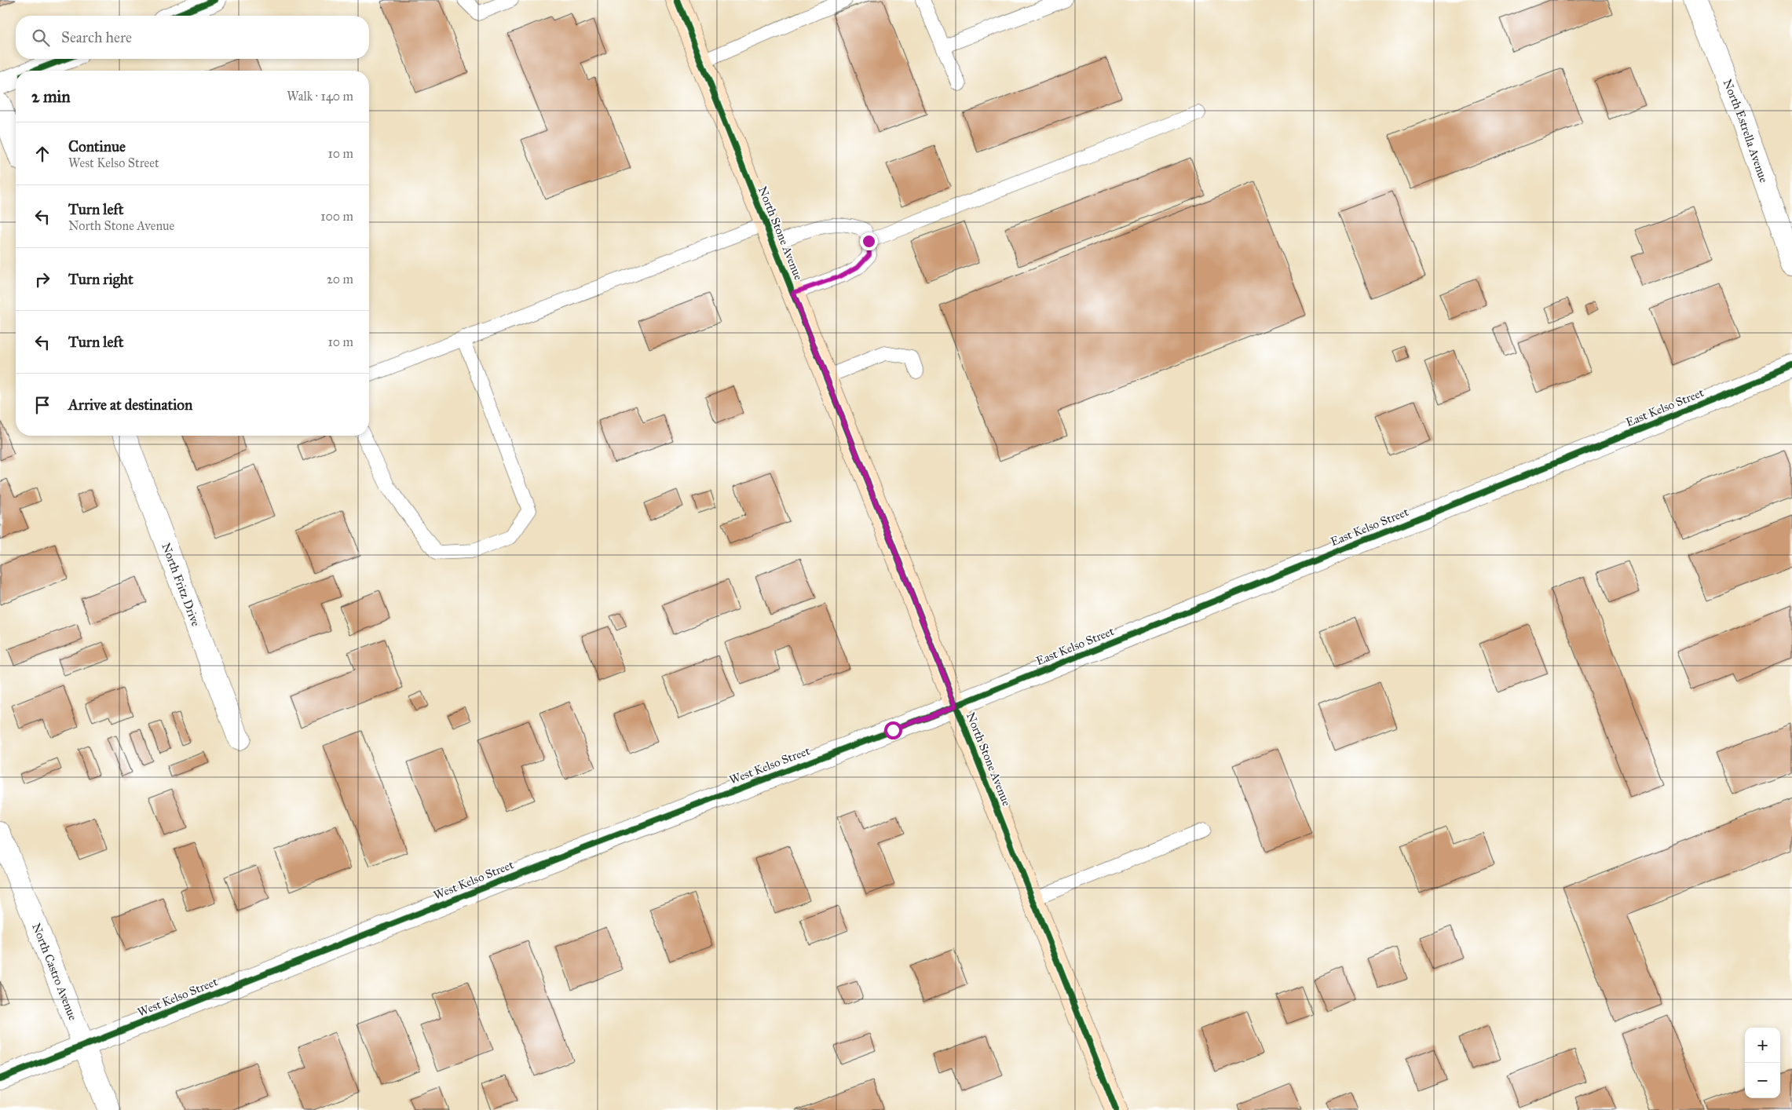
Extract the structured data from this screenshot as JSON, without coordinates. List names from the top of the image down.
{
  "streets": {
    "main road": ["North Stone Avenue"],
    "street": [
      "North Estrella Avenue",
      "East Kelso Street",
      "North Fritz Drive",
      "West Kelso Street",
      "North Castro Avenue"
    ]
  },
  "crossings": [
    ["North Stone Avenue", "East Kelso Street"],
    ["North Stone Avenue", "West Kelso Street"],
    ["East Kelso Street", "West Kelso Street"],
    ["West Kelso Street", "North Castro Avenue"]
  ],
  "page": {
    "search": "Search here",
    "heading": ["2 min", "Walk · 140 m"],
    "list": [
      ["Continue", "West Kelso Street", "10 m"],
      ["Turn left", "North Stone Avenue", "100 m"],
      ["Turn right", "20 m"],
      ["Turn left", "10 m"],
      "Arrive at destination"
    ],
    "map_buttons": ["+", "−"]
  }
}
